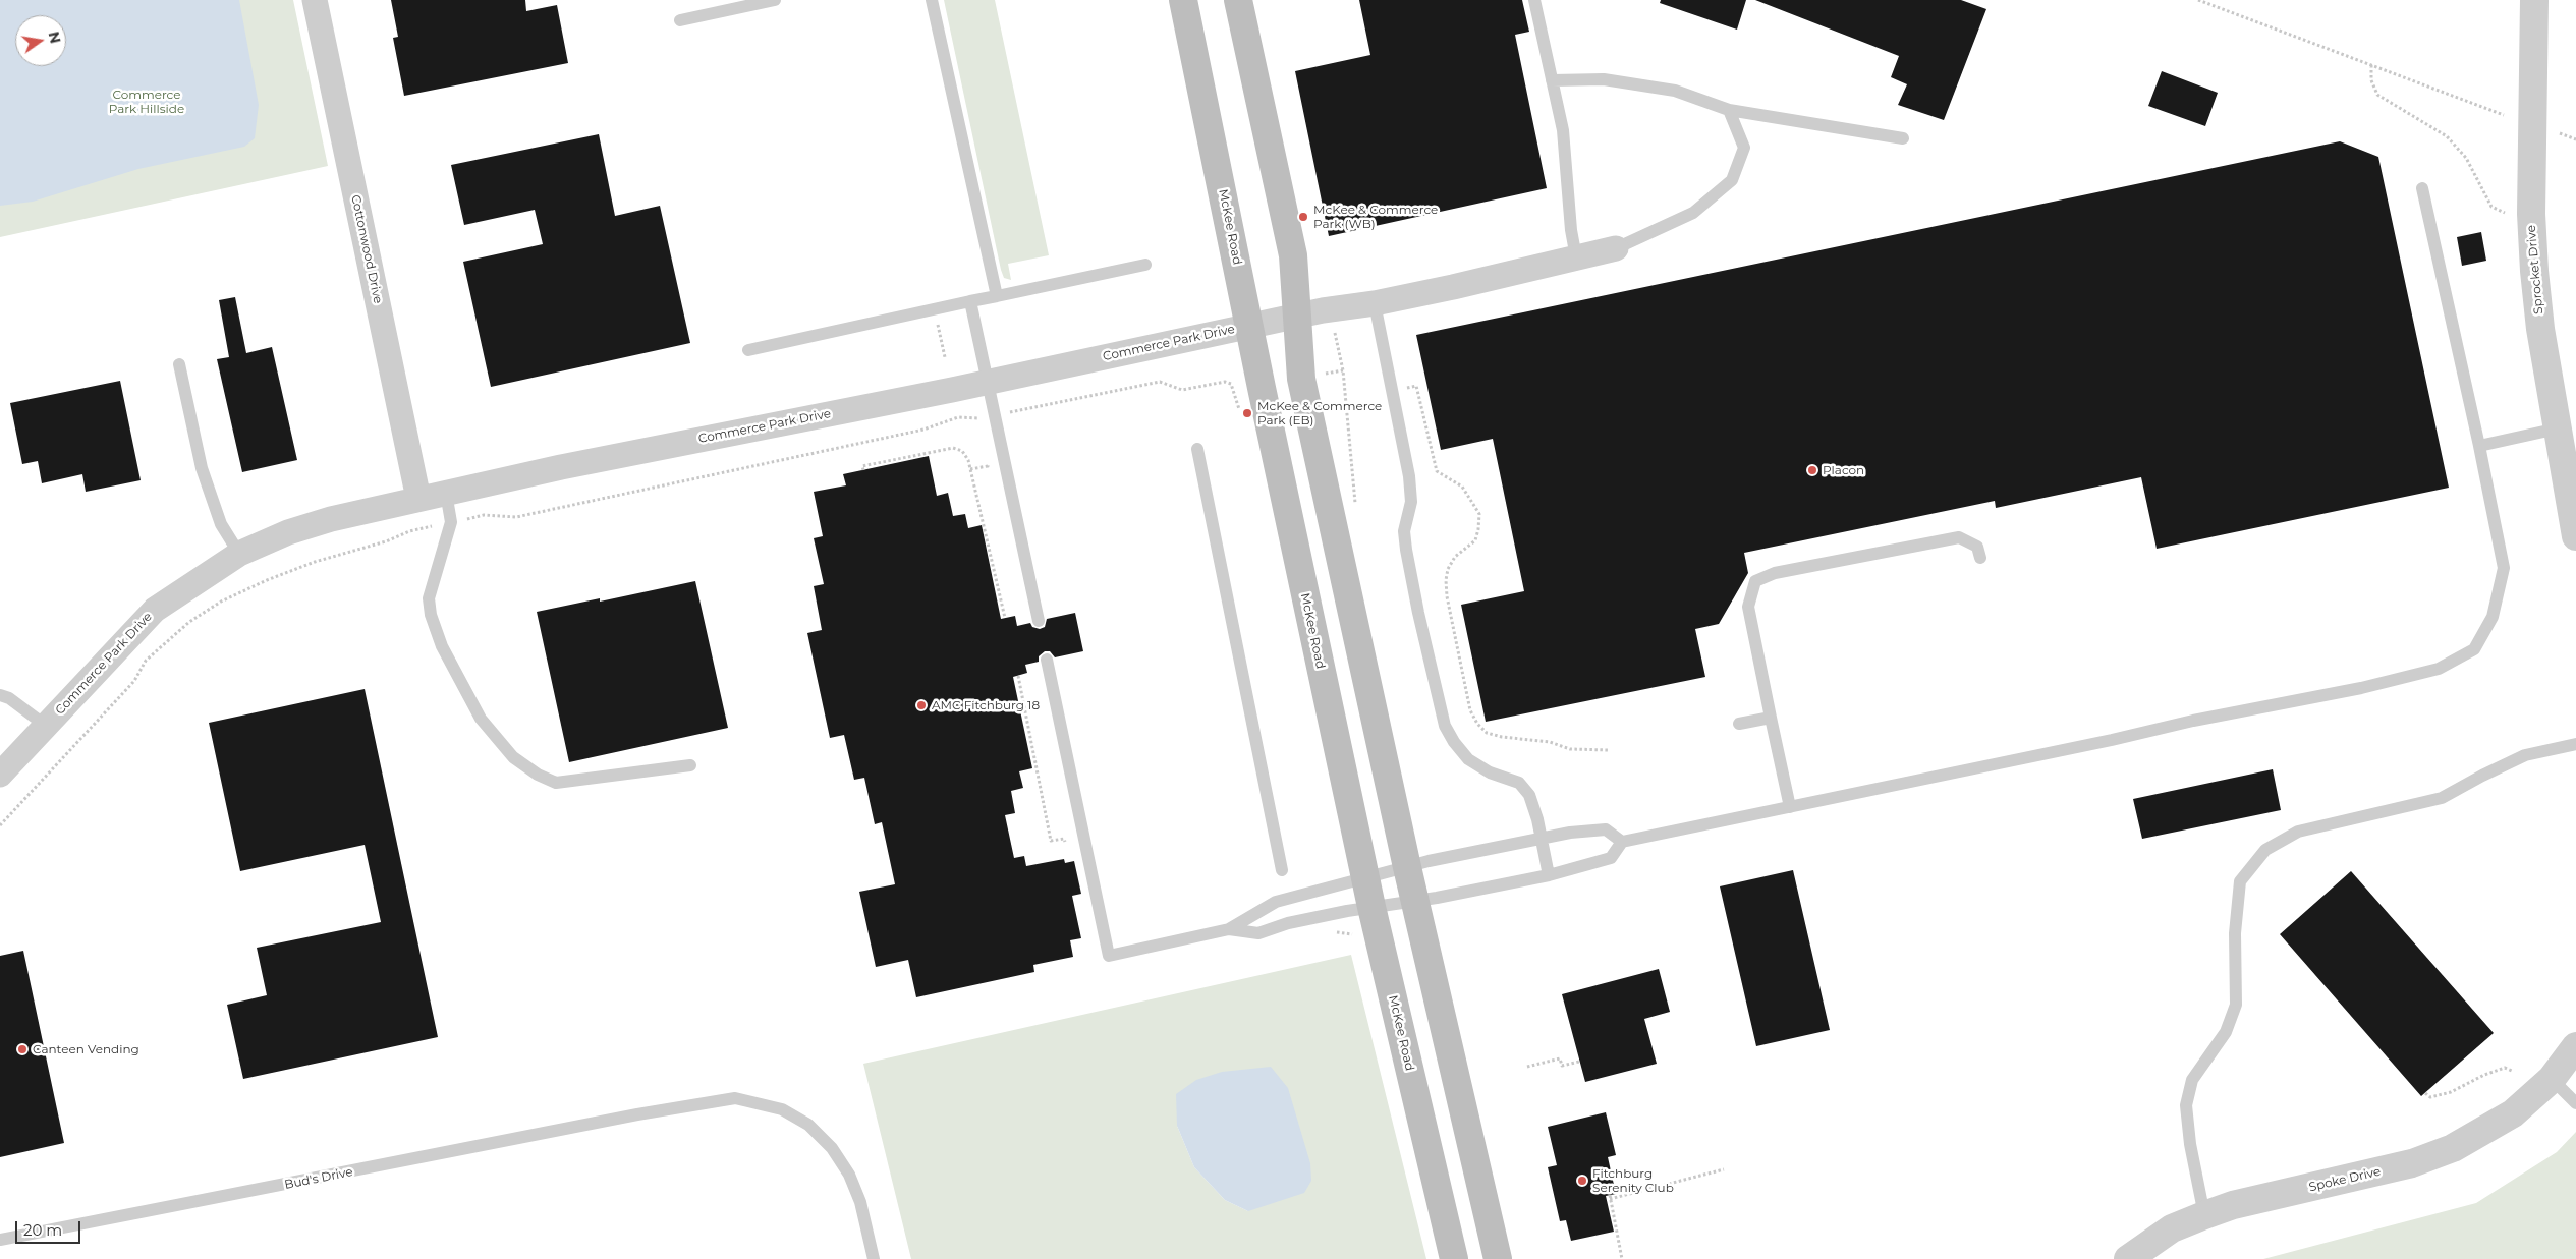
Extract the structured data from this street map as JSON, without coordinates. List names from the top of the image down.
{
  "streets": {
    "main road": ["McKee Road"],
    "street": [
      "Cottonwood Drive",
      "Sprocket Drive",
      "Commerce Park Drive",
      "Spoke Drive"
    ],
    "lane": ["Bud's Drive"]
  },
  "crossings": [
    ["McKee Road", "Commerce Park Drive"],
    ["Cottonwood Drive", "Commerce Park Drive"]
  ],
  "parks": ["Commerce Park Hillside"],
  "places": [
    "McKee & Commerce Park (WB)",
    "McKee & Commerce Park (EB)",
    "Placon",
    "AMC Fitchburg 18",
    "Canteen Vending",
    "Fitchburg Serenity Club"
  ],
  "scale_bar": "20 m",
  "north": "right"
}
